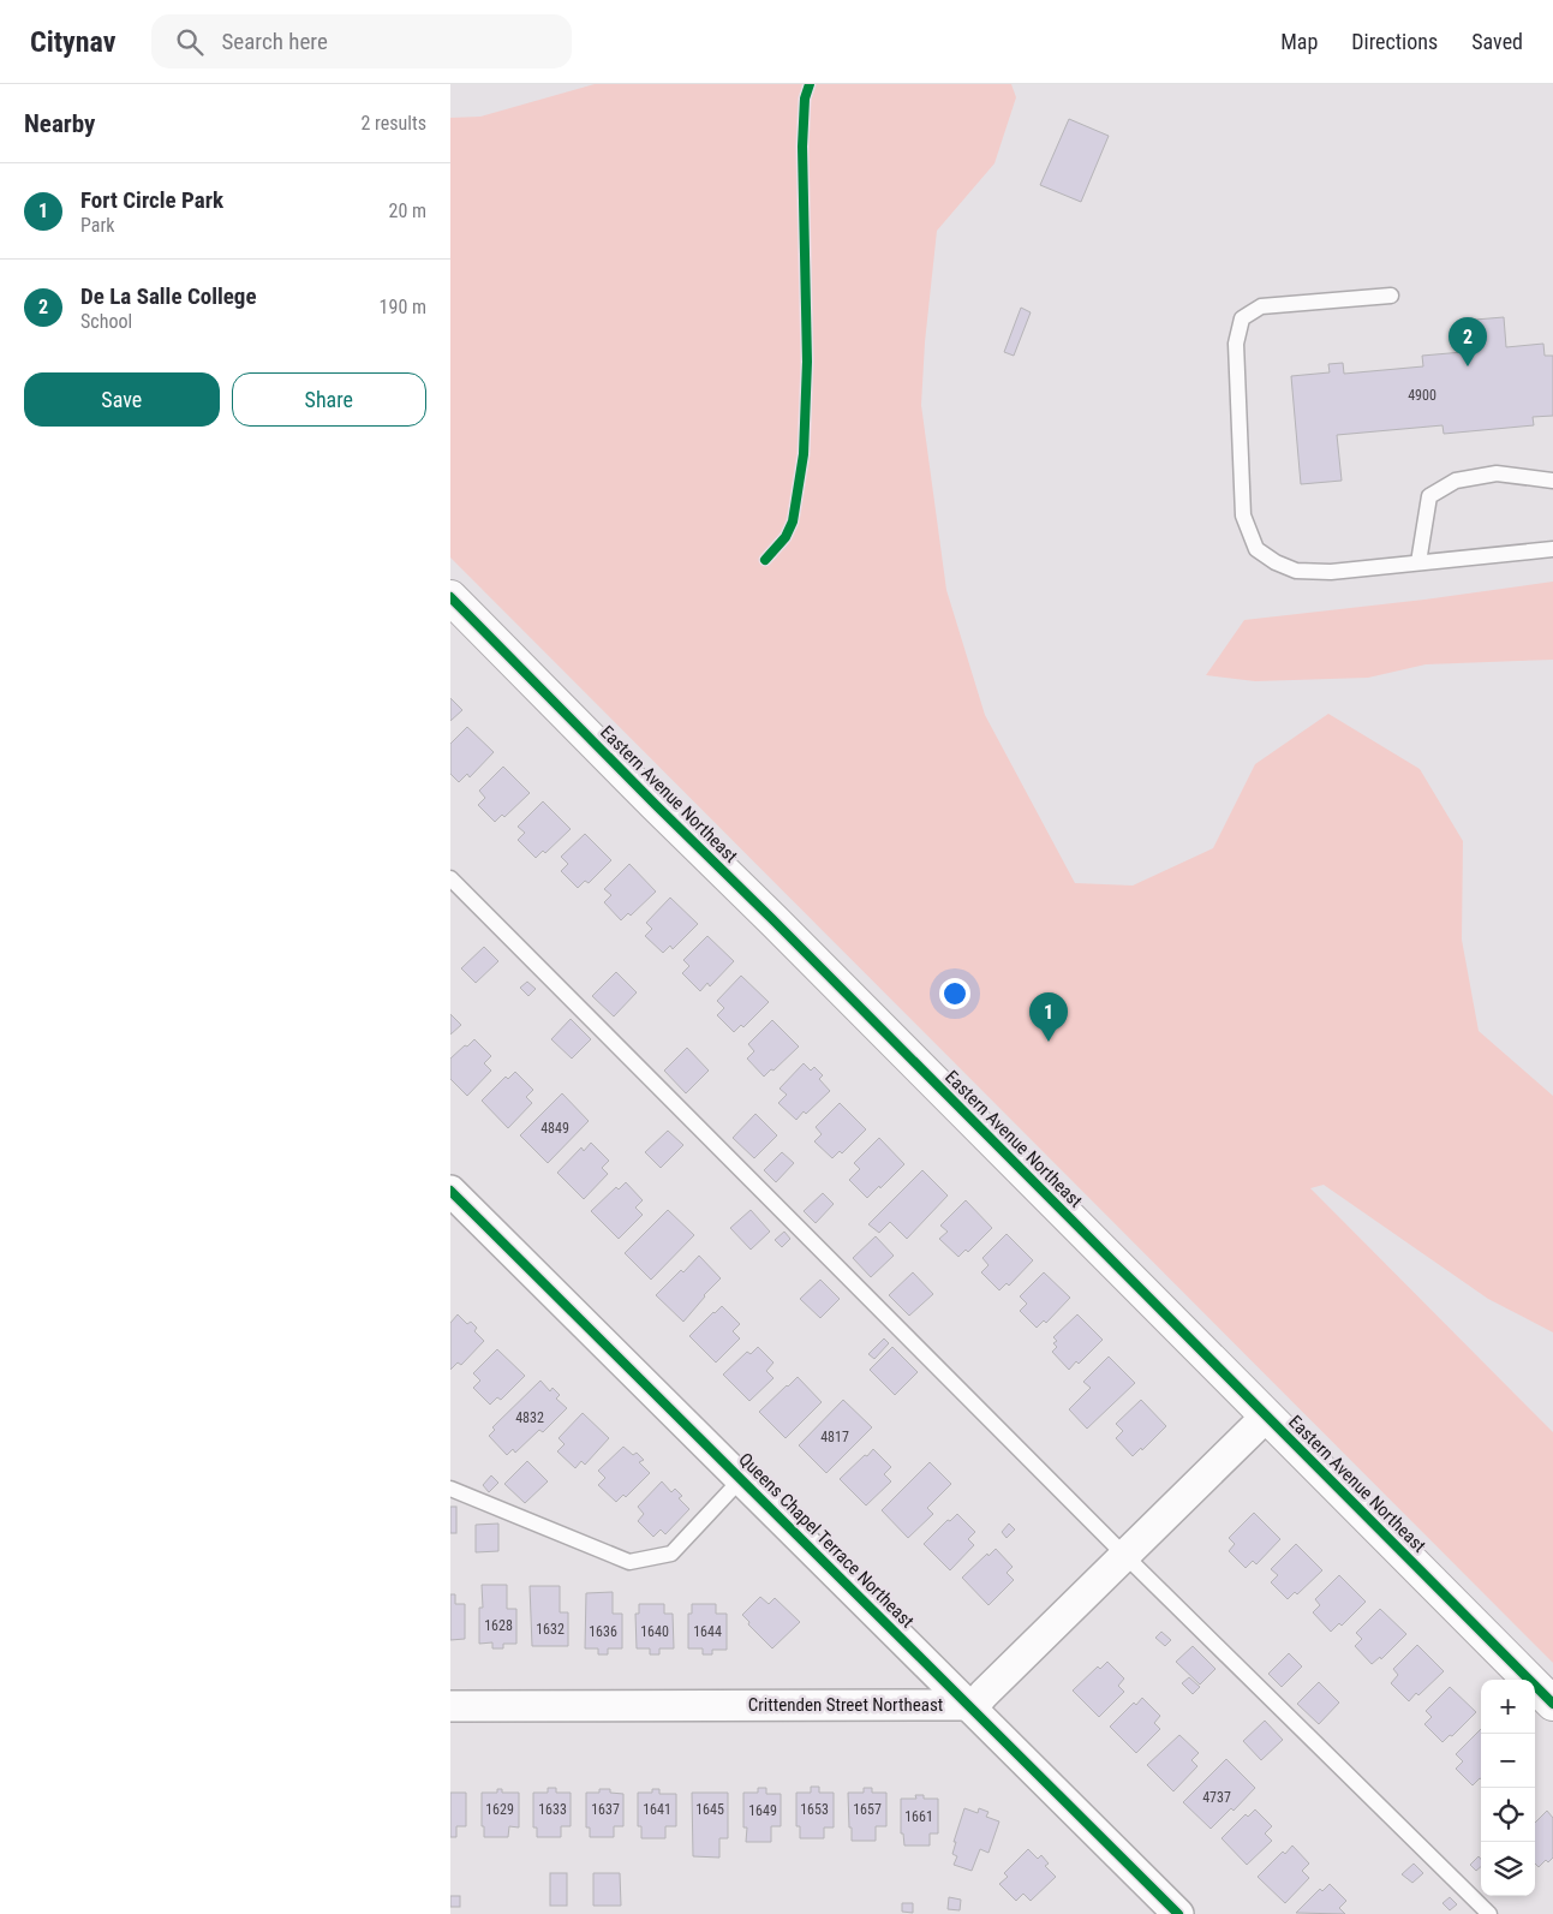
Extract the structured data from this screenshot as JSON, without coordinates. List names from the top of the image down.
{
  "streets": {
    "street": ["Eastern Avenue Northeast", "Queens Chapel Terrace Northeast", "Crittenden Street Northeast"]
  },
  "crossings": [
    ["Eastern Avenue Northeast", "Crittenden Street Northeast"],
    ["Queens Chapel Terrace Northeast", "Crittenden Street Northeast"]
  ],
  "house_numbers": [
    "4900",
    "4849",
    "4832",
    "4817",
    "1628",
    "1632",
    "1636",
    "1640",
    "1644",
    "4737",
    "1629",
    "1633",
    "1637",
    "1641",
    "1645",
    "1653",
    "1657",
    "1649",
    "1661"
  ],
  "page": {
    "header": "Citynav",
    "search": "Search here",
    "nav": ["Map", "Directions", "Saved"],
    "heading": ["Nearby", "2 results"],
    "list": [
      {
        "mark": "1",
        "name": "Fort Circle Park",
        "note": "Park",
        "value": "20 m"
      },
      {
        "mark": "2",
        "name": "De La Salle College",
        "note": "School",
        "value": "190 m"
      }
    ],
    "pins": ["2", "1"],
    "buttons": ["Save", "Share"],
    "map_buttons": ["+", "−"]
  }
}
